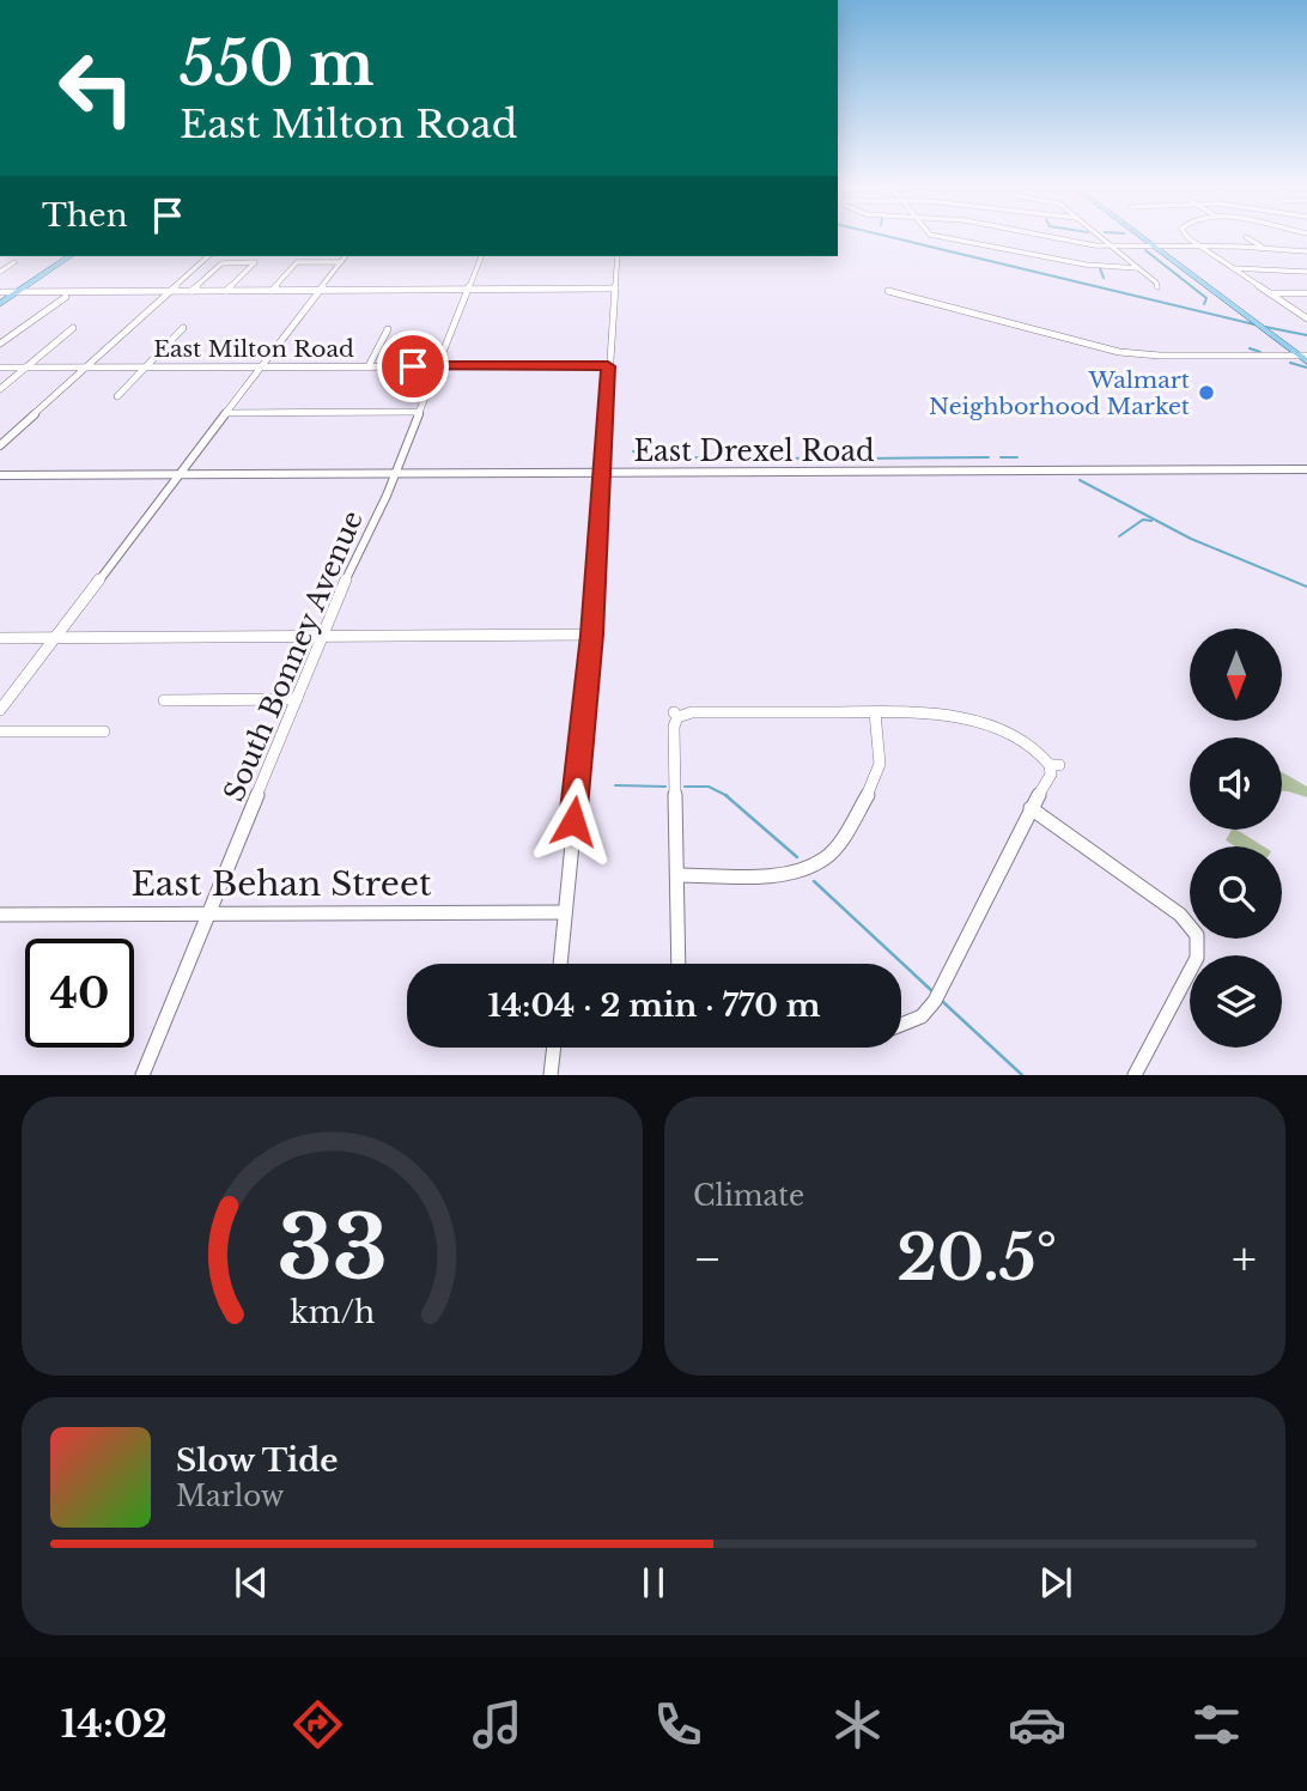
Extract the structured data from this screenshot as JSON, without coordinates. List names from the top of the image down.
{
  "streets": {
    "street": [
      "East Milton Road",
      "East Drexel Road",
      "South Bonney Avenue",
      "East Behan Street"
    ]
  },
  "crossings": [
    ["East Milton Road", "South Bonney Avenue"],
    ["East Drexel Road", "South Bonney Avenue"],
    ["South Bonney Avenue", "East Behan Street"]
  ],
  "places": ["Walmart Neighborhood Market"],
  "north": "bottom",
  "page": {
    "turn": ["550 m", "East Milton Road"],
    "then": "Then",
    "limit": "40",
    "trip": "14:04 · 2 min · 770 m",
    "tile": "Climate",
    "heat": ["−", "20.5°", "+"],
    "song": ["Slow Tide", "Marlow"],
    "tabs": "14:02",
    "gauge": ["33", "km/h"]
  }
}
